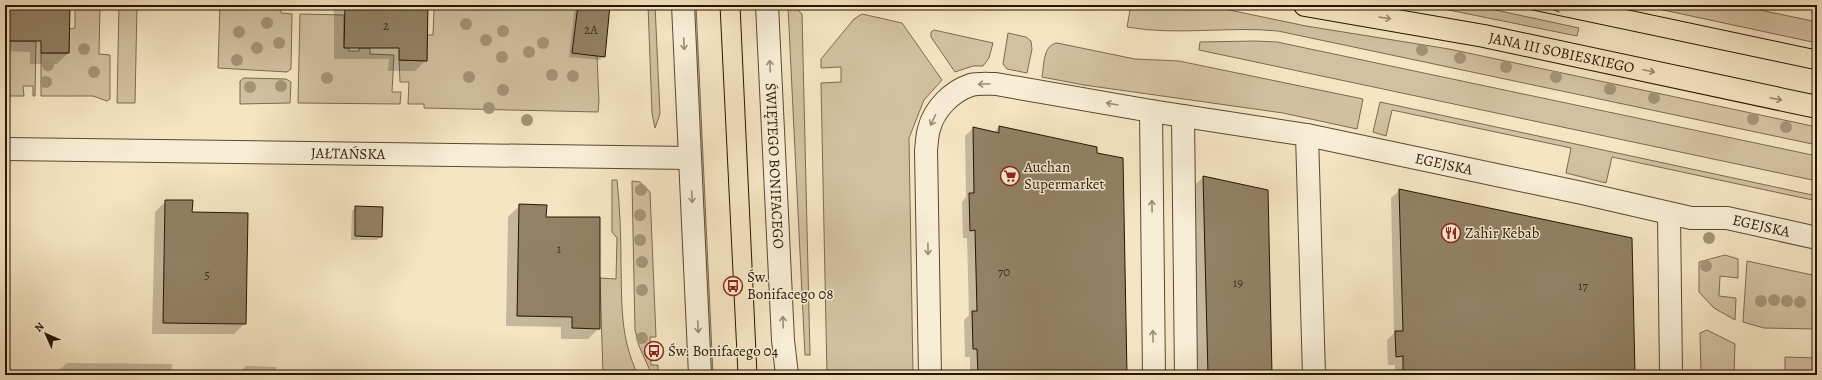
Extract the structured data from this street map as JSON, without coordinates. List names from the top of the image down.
{
  "streets": {
    "main road": ["JANA III SOBIESKIEGO"],
    "street": ["JAŁTAŃSKA", "EGEJSKA", "ŚWIĘTEGO BONIFACEGO"]
  },
  "one_way": ["JANA III SOBIESKIEGO"],
  "places": {
    "supermarket": ["Auchan Supermarket"],
    "restaurant": ["Zahir Kebab"],
    "bus stop": ["Św. Bonifacego 08", "Św. Bonifacego 04"]
  },
  "house_numbers": [
    "2",
    "2A",
    "1",
    "70",
    "5",
    "19",
    "17"
  ],
  "north": "top left"
}
